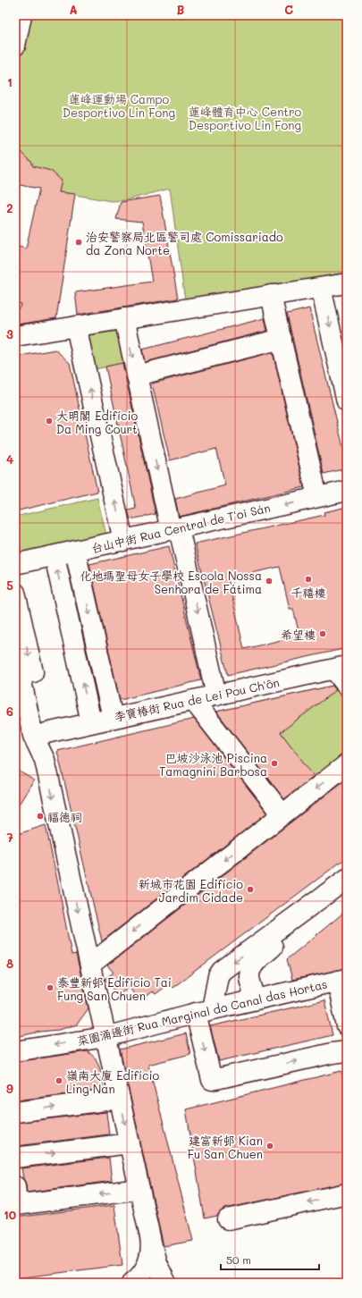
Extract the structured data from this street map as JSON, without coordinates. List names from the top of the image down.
{
  "streets": {
    "street": ["台山中街 Rua Central de T'oi Sán", "李寶椿街 Rua de Lei Pou Ch'ôn", "菜園涌邊街 Rua Marginal do Canal das Hortas"]
  },
  "parks": ["蓮峰運動場 Campo Desportivo Lin Fong", "蓮峰體育中心 Centro Desportivo Lin Fong"],
  "places": [
    "治安警察局北區警司處 Comissariado da Zona Norte",
    "大明閣 Edifício Da Ming Court",
    "千禧樓",
    "化地瑪聖母女子學校 Escola Nossa Senhora de Fátima",
    "希望樓",
    "巴坡沙泳池 Piscina Tamagnini Barbosa",
    "福德祠",
    "新城市花園 Edifício Jardim Cidade",
    "泰豐新邨 Edifício Tai Fung San Chuen",
    "嶺南大廈 Edifício Ling Nan",
    "建富新邨 Kian Fu San Chuen"
  ],
  "scale_bar": "50 m",
  "grid": {
    "columns": ["A", "B", "C"],
    "rows": [
      "1",
      "2",
      "3",
      "4",
      "5",
      "6",
      "7",
      "8",
      "9",
      "10"
    ]
  }
}
